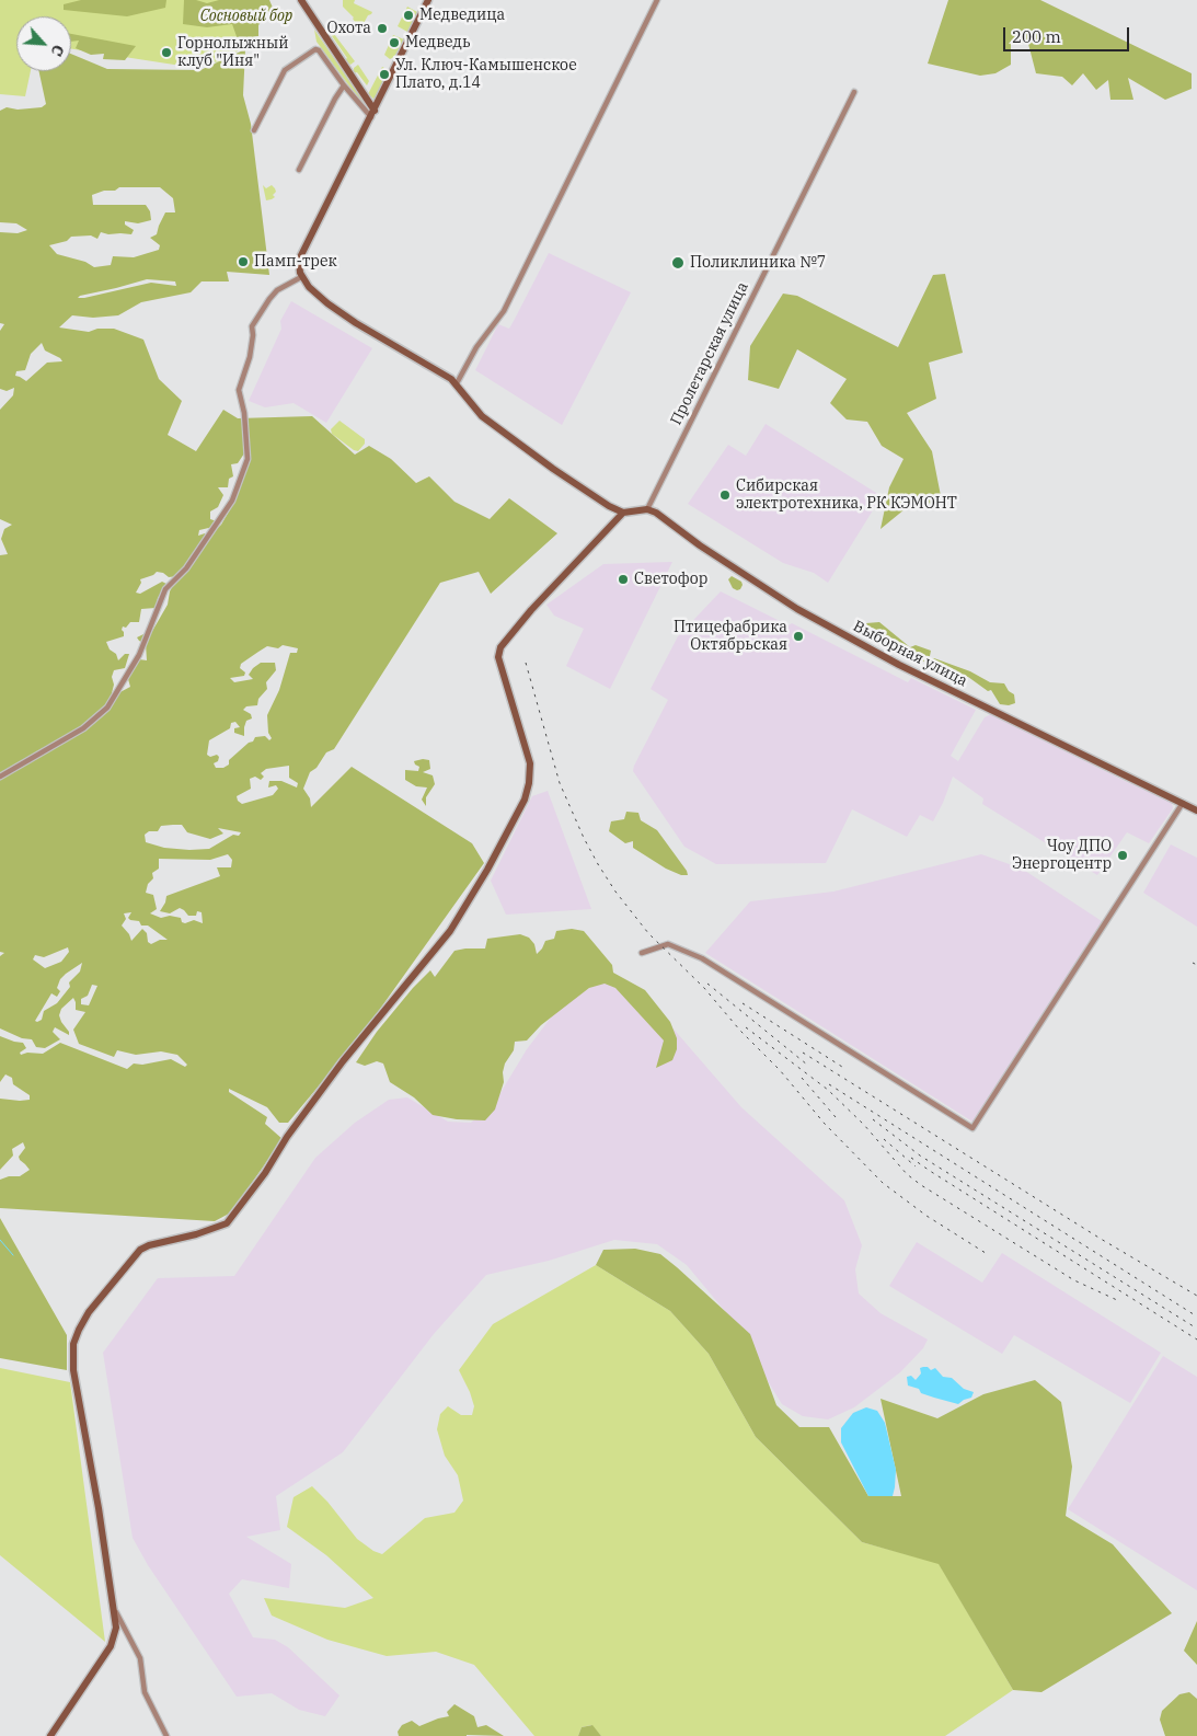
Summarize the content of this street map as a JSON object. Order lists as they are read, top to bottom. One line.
{"streets":{"street":["Пролетарская улица","Выборная улица"]},"crossings":[["Пролетарская улица","Выборная улица"]],"parks":["Сосновый бор"],"places":["Медведица","Охота","Медведь","Горнолыжный клуб \"Иня\"","Ул. Ключ-Камышенское Плато, д.14","Памп-трек","Поликлиника №7","Сибирская электротехника, РК КЭМОНТ","Светофор","Птицефабрика Октябрьская","Чоу ДПО Энергоцентр"],"scale_bar":"200 m","north":"bottom right"}
